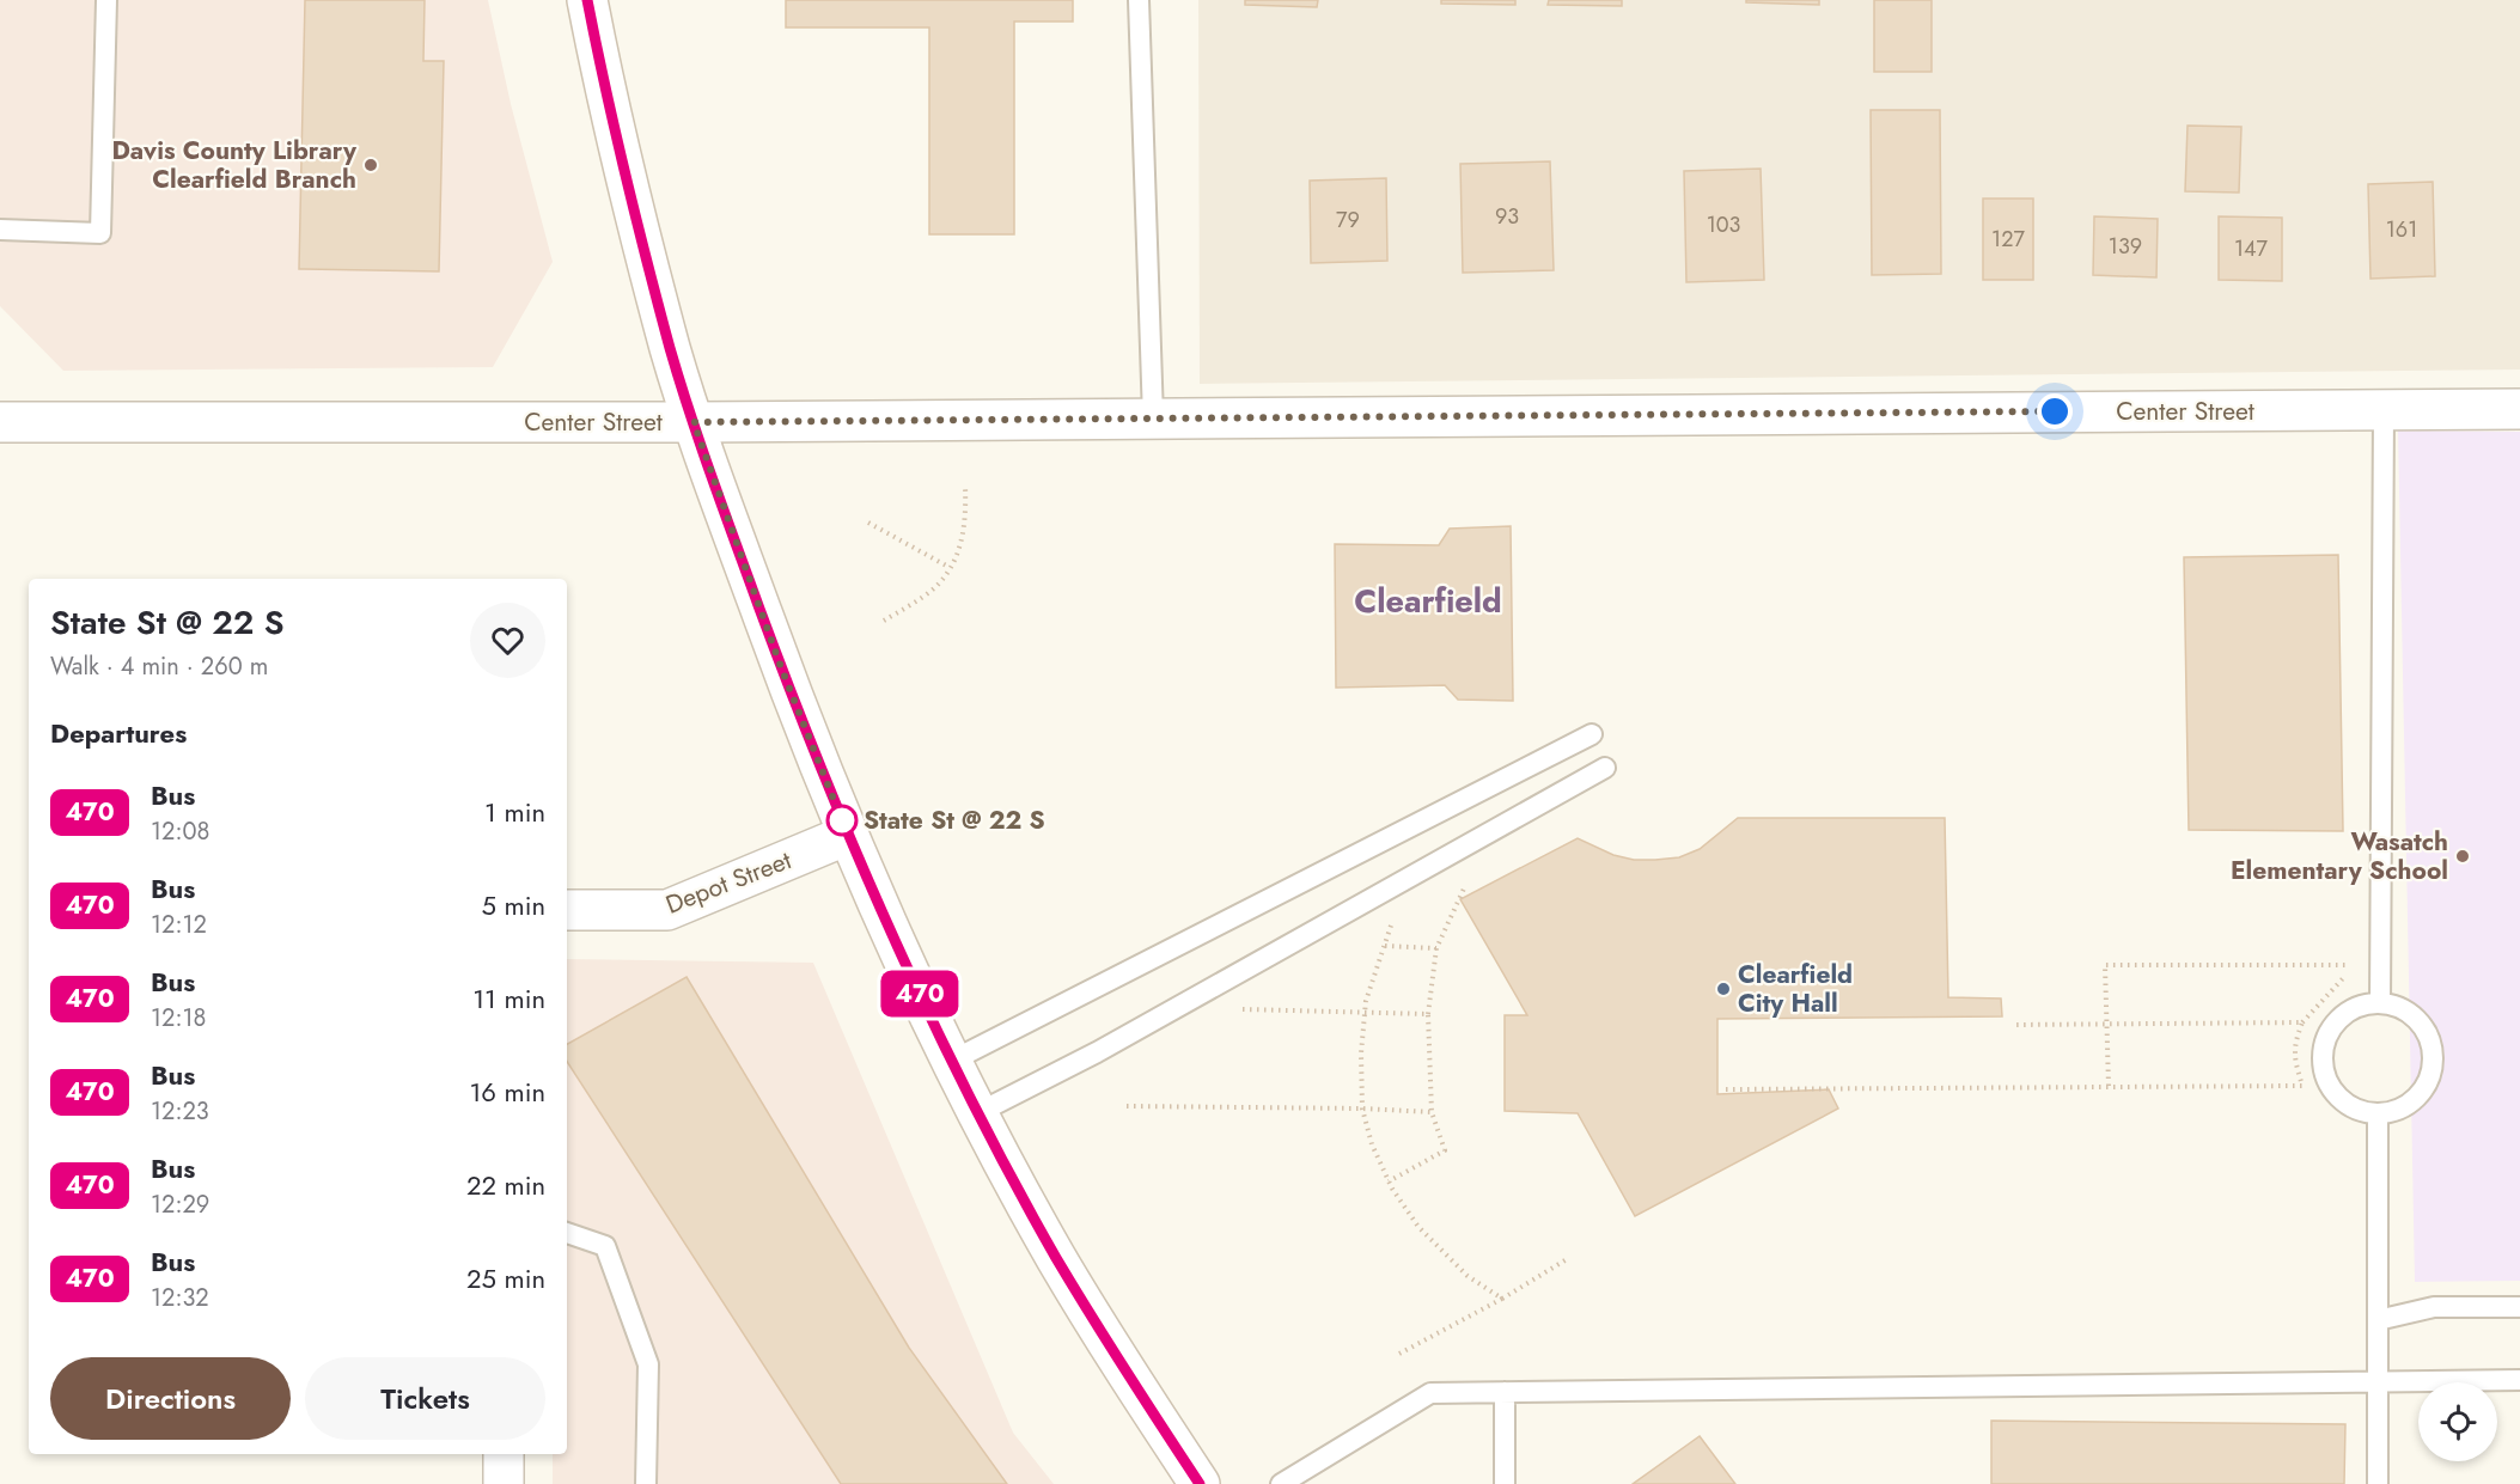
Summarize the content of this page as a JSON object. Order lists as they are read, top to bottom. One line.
{"streets":{"street":["Center Street","Depot Street"]},"districts":["Clearfield"],"places":["Davis County Library Clearfield Branch","State St @ 22 S","Wasatch Elementary School","Clearfield City Hall"],"lines":["bus line 470"],"house_numbers":["93","79","103","161","127","139","147"],"page":{"on_map":"470","heading":[["State St @ 22 S","Walk · 4 min · 260 m"],"Departures"],"list":[{"mark":"470","name":"Bus","note":"12:08","value":"1 min"},{"mark":"470","name":"Bus","note":"12:12","value":"5 min"},{"mark":"470","name":"Bus","note":"12:18","value":"11 min"},{"mark":"470","name":"Bus","note":"12:23","value":"16 min"},{"mark":"470","name":"Bus","note":"12:29","value":"22 min"},{"mark":"470","name":"Bus","note":"12:32","value":"25 min"}],"buttons":["Directions","Tickets"]}}
